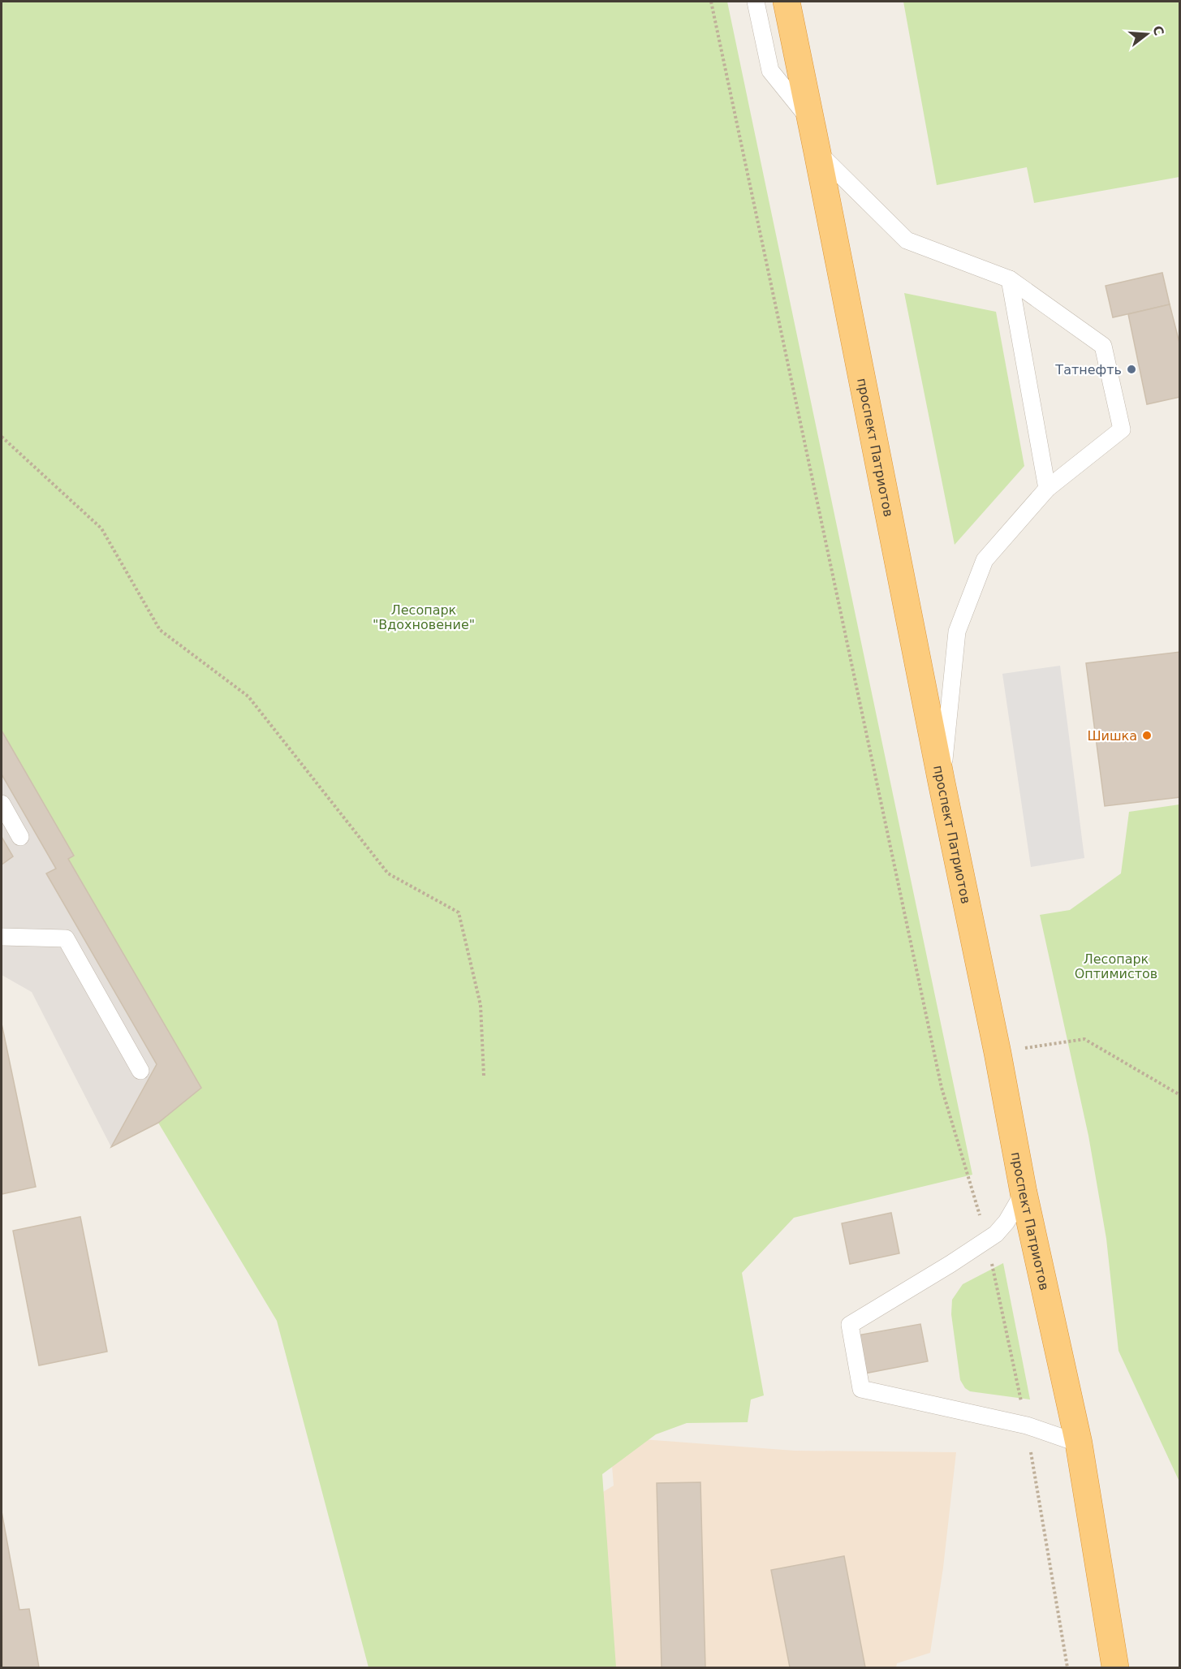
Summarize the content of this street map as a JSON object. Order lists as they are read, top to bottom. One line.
{"streets":{"highway":["проспект Патриотов"]},"parks":["Лесопарк \"Вдохновение\"","Лесопарк Оптимистов"],"places":["Татнефть","Шишка"],"north":"right"}
